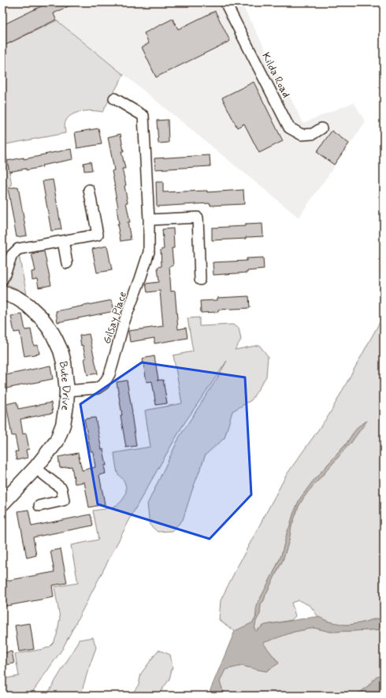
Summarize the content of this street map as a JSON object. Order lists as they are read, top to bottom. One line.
{"streets":{"street":["Kilda Road","Gilsay Place","Bute Drive"]},"crossings":[["Gilsay Place","Bute Drive"]]}
